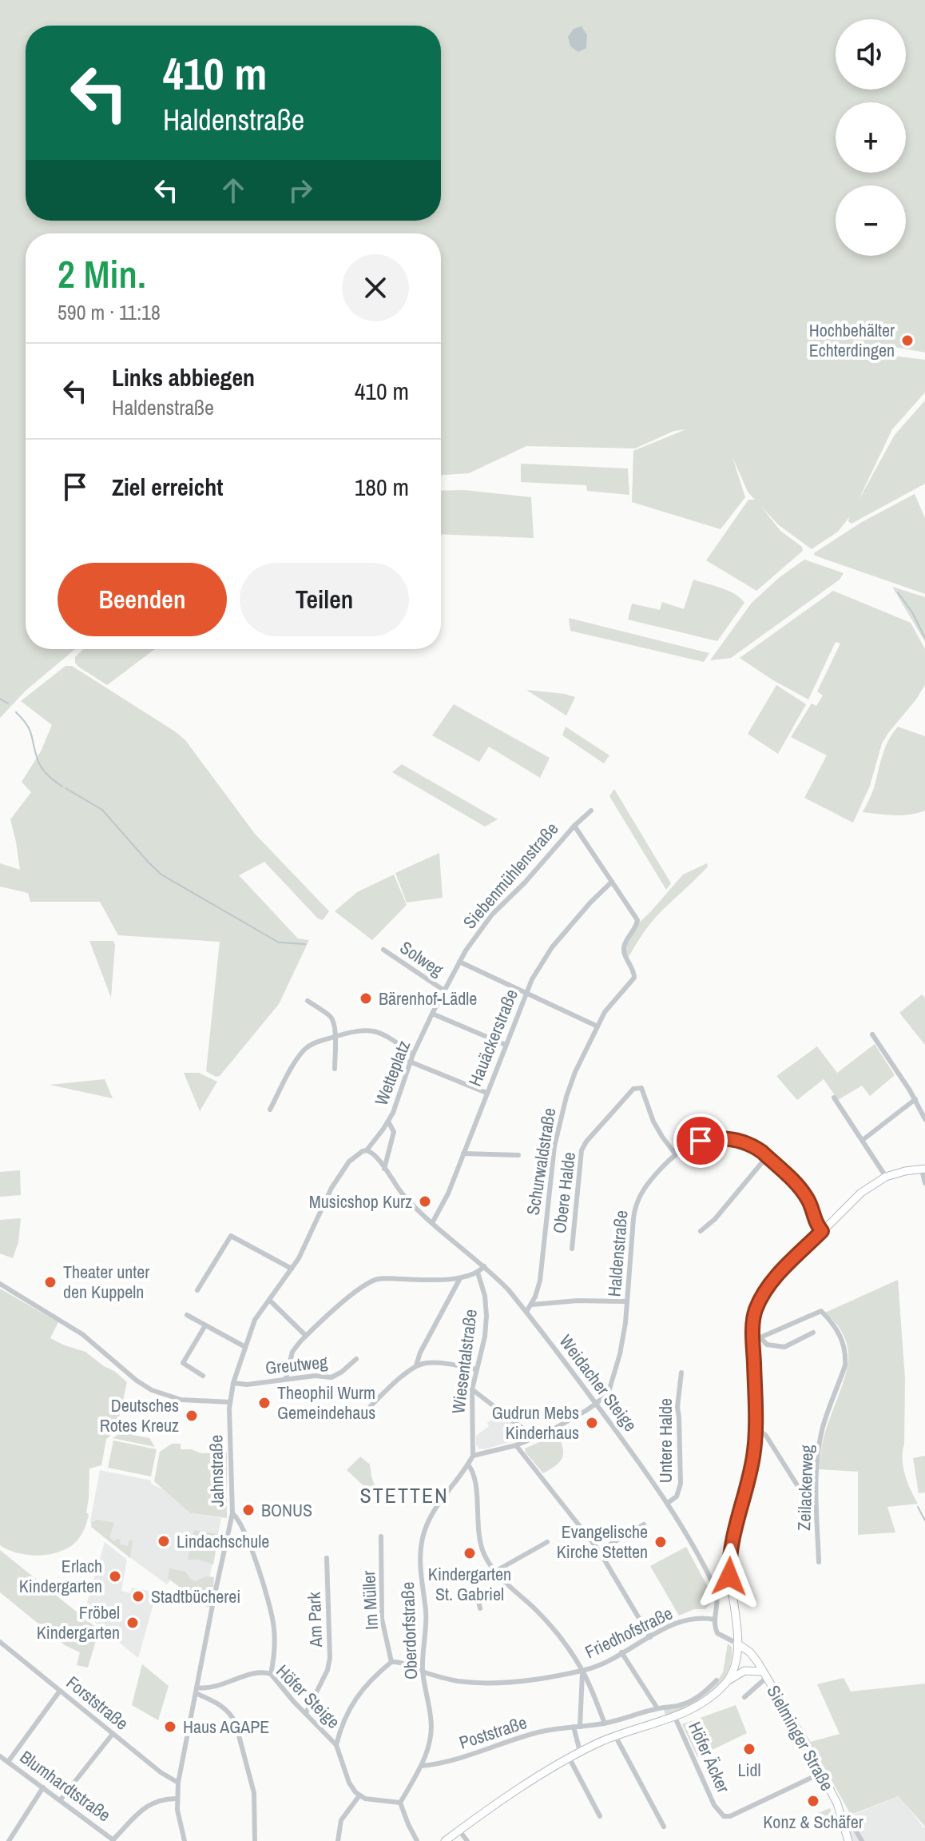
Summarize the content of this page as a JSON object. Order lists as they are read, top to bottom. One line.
{"streets":{"street":["Siebenmühlenstraße","Solweg","Hauäckerstraße","Wetteplatz","Schurwaldstraße","Obere Halde","Haldenstraße","Wiesentalstraße","Greutweg","Weidacher Steige","Untere Halde","Jahnstraße","Zeilackerweg","Im Müller","Am Park","Oberdorfstraße","Friedhofstraße","Höfer Steige","Forststraße","Poststraße","Sielminger Straße","Höfer Äcker","Blumhardtstraße"]},"crossings":[["Siebenmühlenstraße","Solweg"],["Siebenmühlenstraße","Wetteplatz"],["Hauäckerstraße","Schurwaldstraße"],["Hauäckerstraße","Weidacher Steige"],["Wetteplatz","Weidacher Steige"],["Wetteplatz","Jahnstraße"],["Schurwaldstraße","Weidacher Steige"],["Obere Halde","Haldenstraße"],["Haldenstraße","Weidacher Steige"],["Wiesentalstraße","Oberdorfstraße"],["Greutweg","Jahnstraße"],["Weidacher Steige","Untere Halde"],["Weidacher Steige","Friedhofstraße"],["Jahnstraße","Höfer Steige"],["Jahnstraße","Forststraße"],["Im Müller","Oberdorfstraße"],["Im Müller","Friedhofstraße"],["Im Müller","Höfer Steige"],["Im Müller","Poststraße"],["Am Park","Höfer Steige"],["Oberdorfstraße","Friedhofstraße"],["Oberdorfstraße","Höfer Steige"],["Oberdorfstraße","Poststraße"],["Friedhofstraße","Höfer Steige"],["Friedhofstraße","Poststraße"],["Höfer Steige","Poststraße"],["Sielminger Straße","Höfer Äcker"]],"districts":["STETTEN"],"places":["Hochbehälter Echterdingen","Bärenhof-Lädle","Musicshop Kurz","Theater unter den Kuppeln","Theophil Wurm Gemeindehaus","Deutsches Rotes Kreuz","Gudrun Mebs Kinderhaus","BONUS","Lindachschule","Evangelische Kirche Stetten","Kindergarten St. Gabriel","Erlach Kindergarten","Stadtbücherei","Fröbel Kindergarten","Haus AGAPE","Lidl","Konz & Schäfer"],"page":{"map_buttons":["+","−"],"turn":["410 m","Haldenstraße"],"heading":["2 Min.","590 m · 11:18"],"list":[{"name":"Links abbiegen","note":"Haldenstraße","value":"410 m"},{"name":"Ziel erreicht","value":"180 m"}],"buttons":["Beenden","Teilen"]}}
